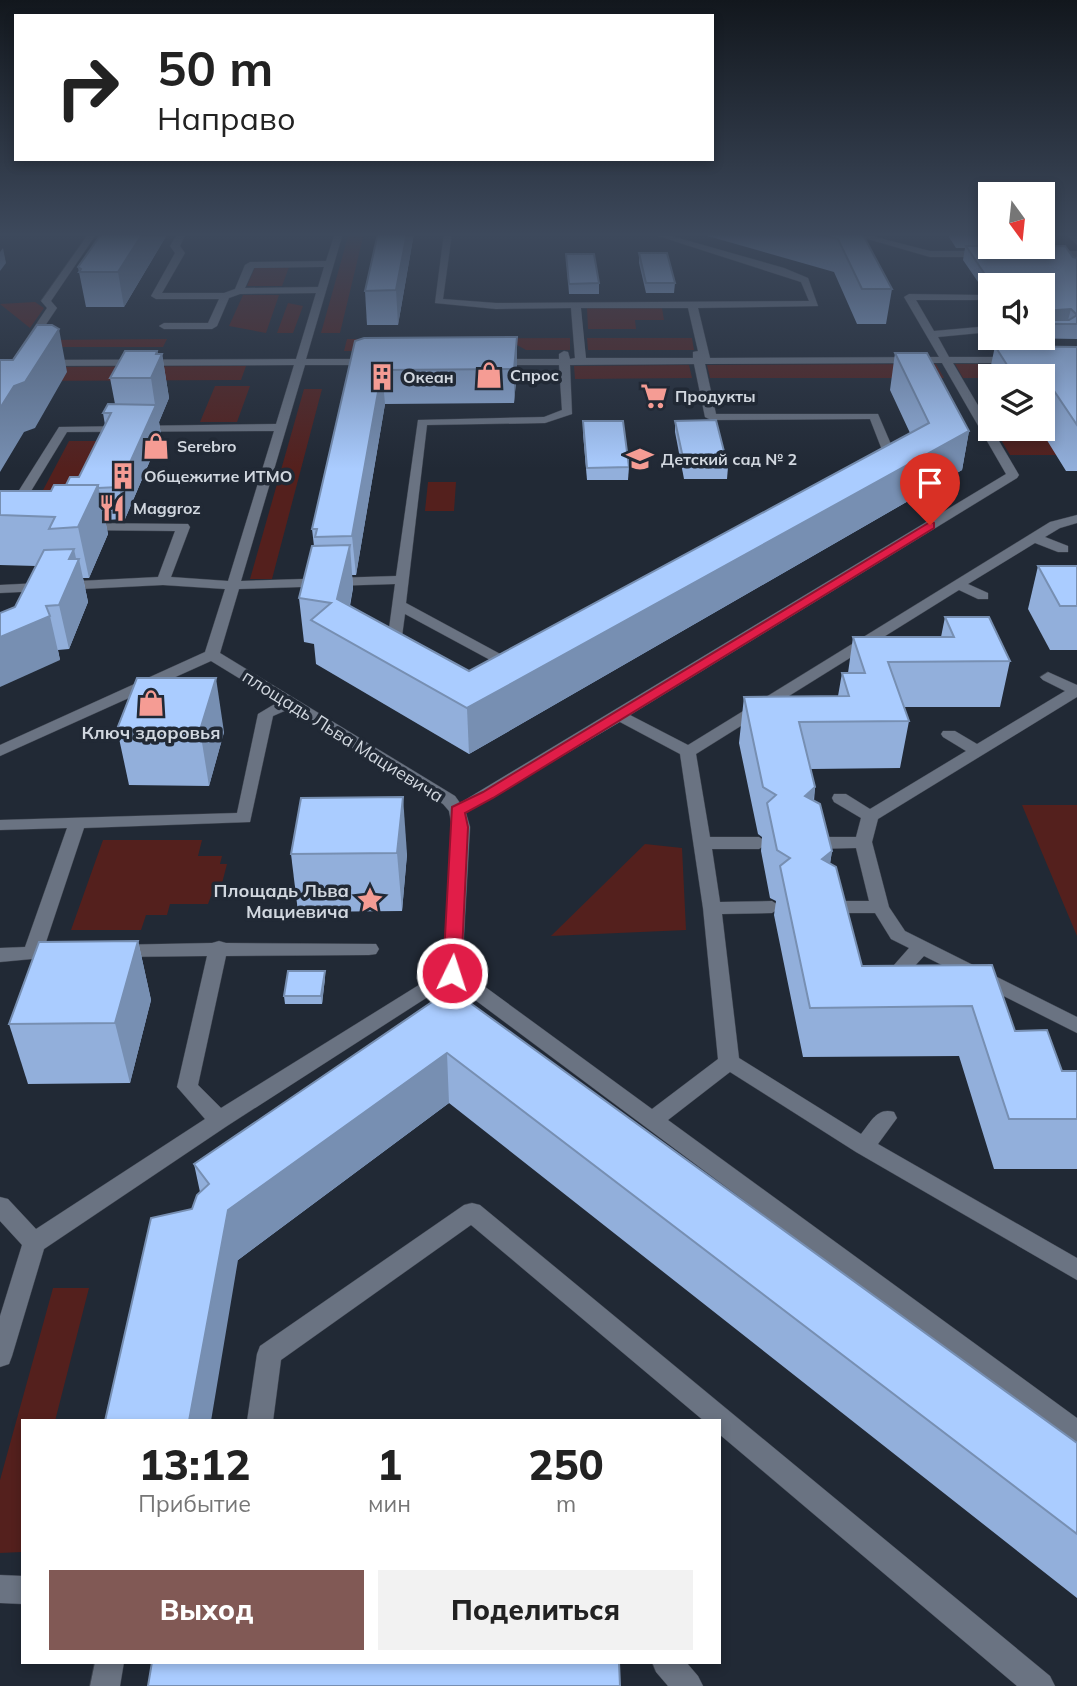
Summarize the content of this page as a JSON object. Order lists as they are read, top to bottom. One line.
{"streets":{"street":["площадь Льва Мациевича"]},"places":{"shop":["Спрос","Serebro","Ключ здоровья"],"building":["Океан","Общежитие ИТМО"],"supermarket":["Продукты"],"school or university":["Детский сад № 2"],"restaurant":["Maggroz"],"place":["Площадь Льва Мациевича"]},"north":"bottom","page":{"turn":["50 m","Направо"],"eta":["13:12","Прибытие","1","мин","250","m"],"buttons":["Выход","Поделиться"]}}
